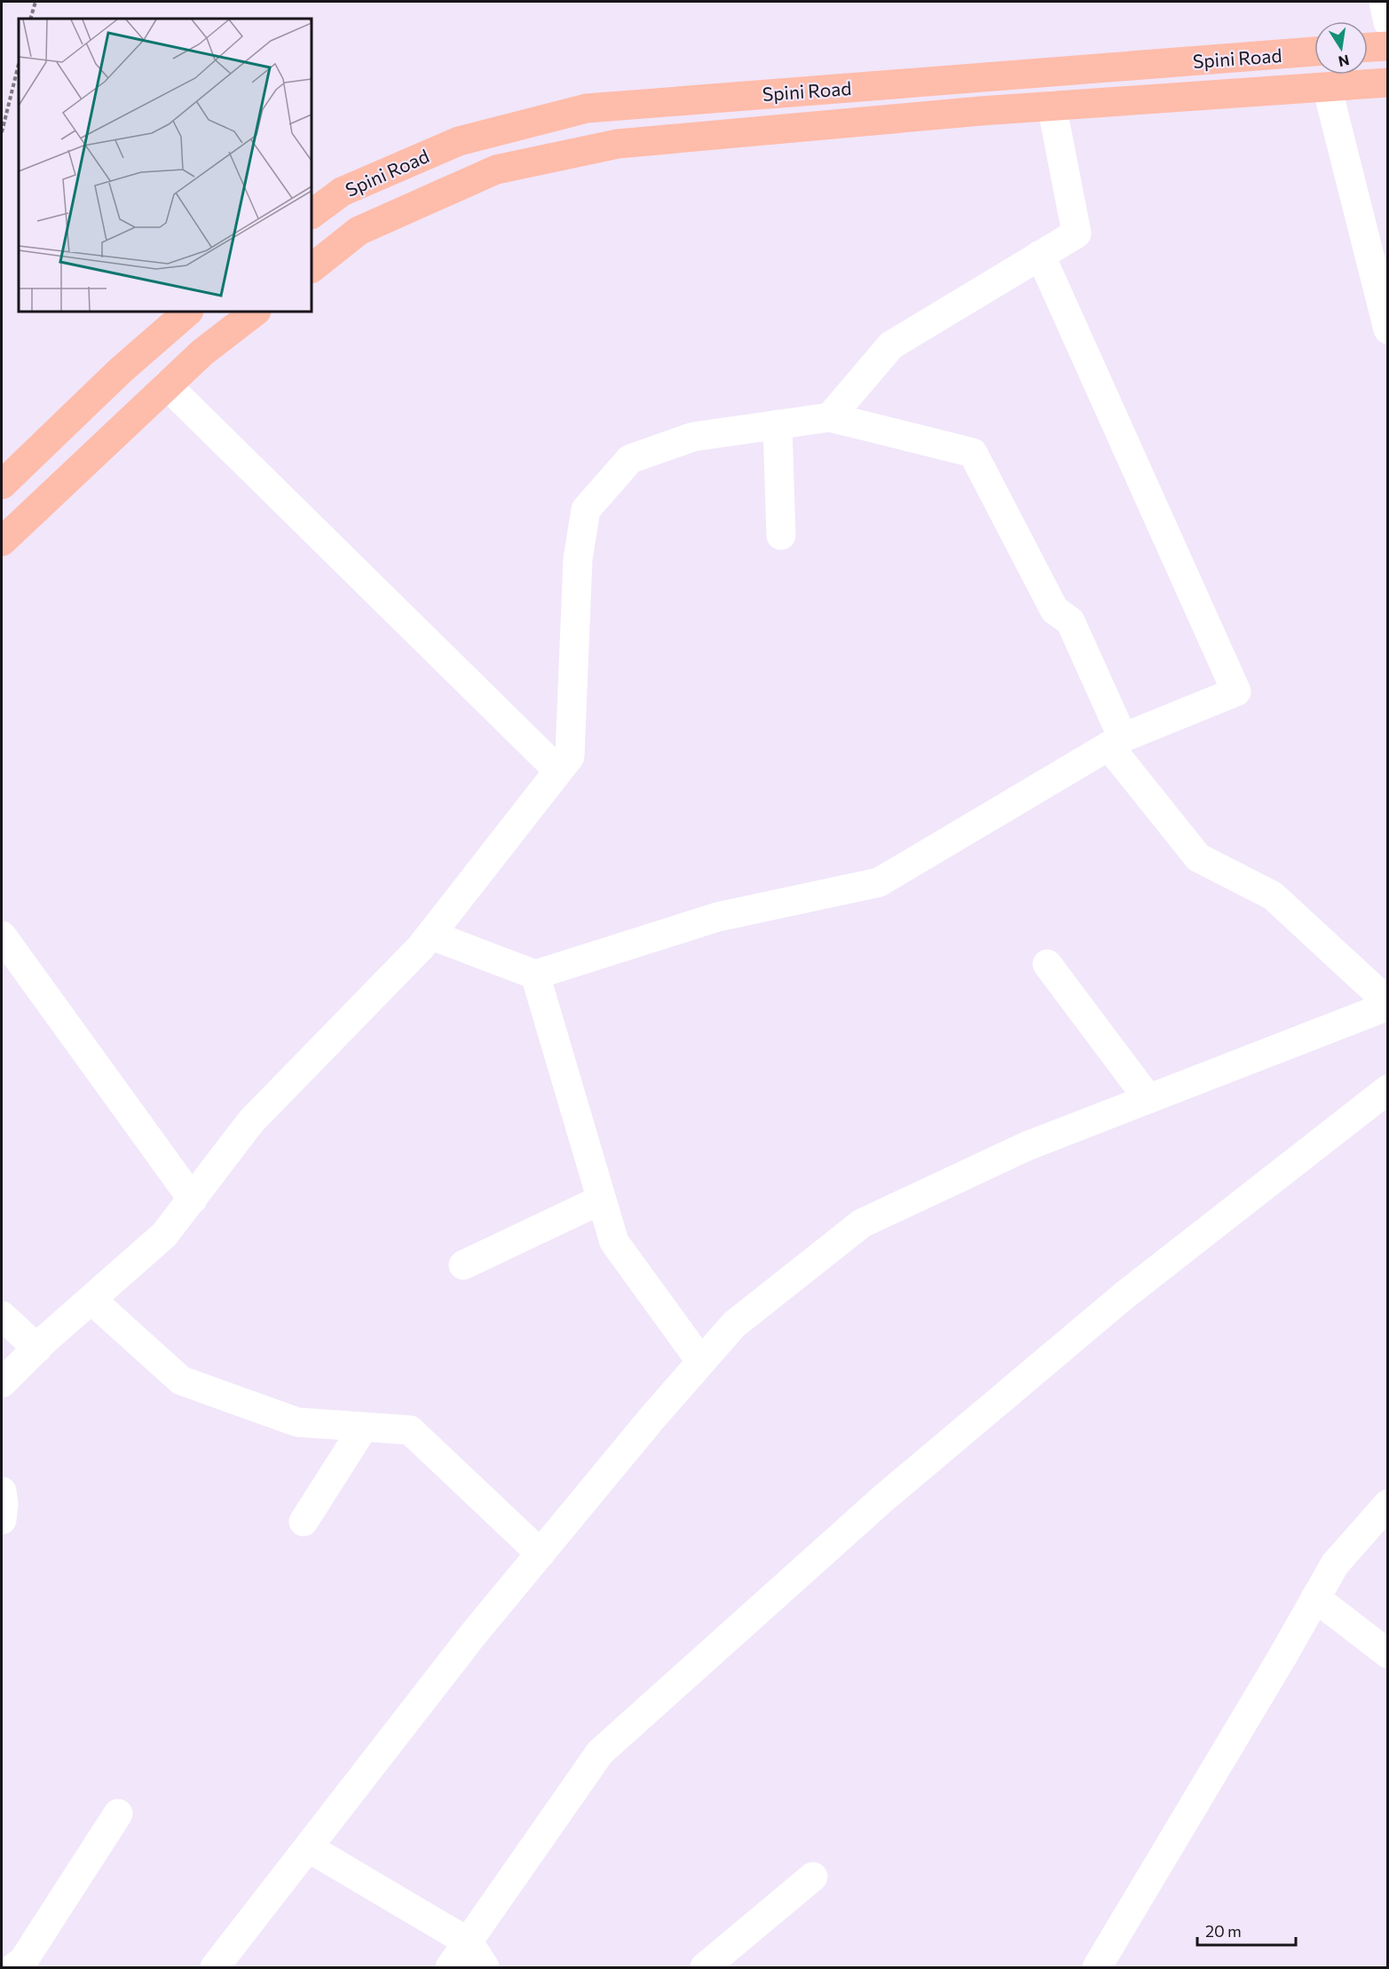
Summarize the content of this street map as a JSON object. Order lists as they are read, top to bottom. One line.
{"streets":{"main road":["Spini Road"]},"scale_bar":"20 m","north":"bottom"}
